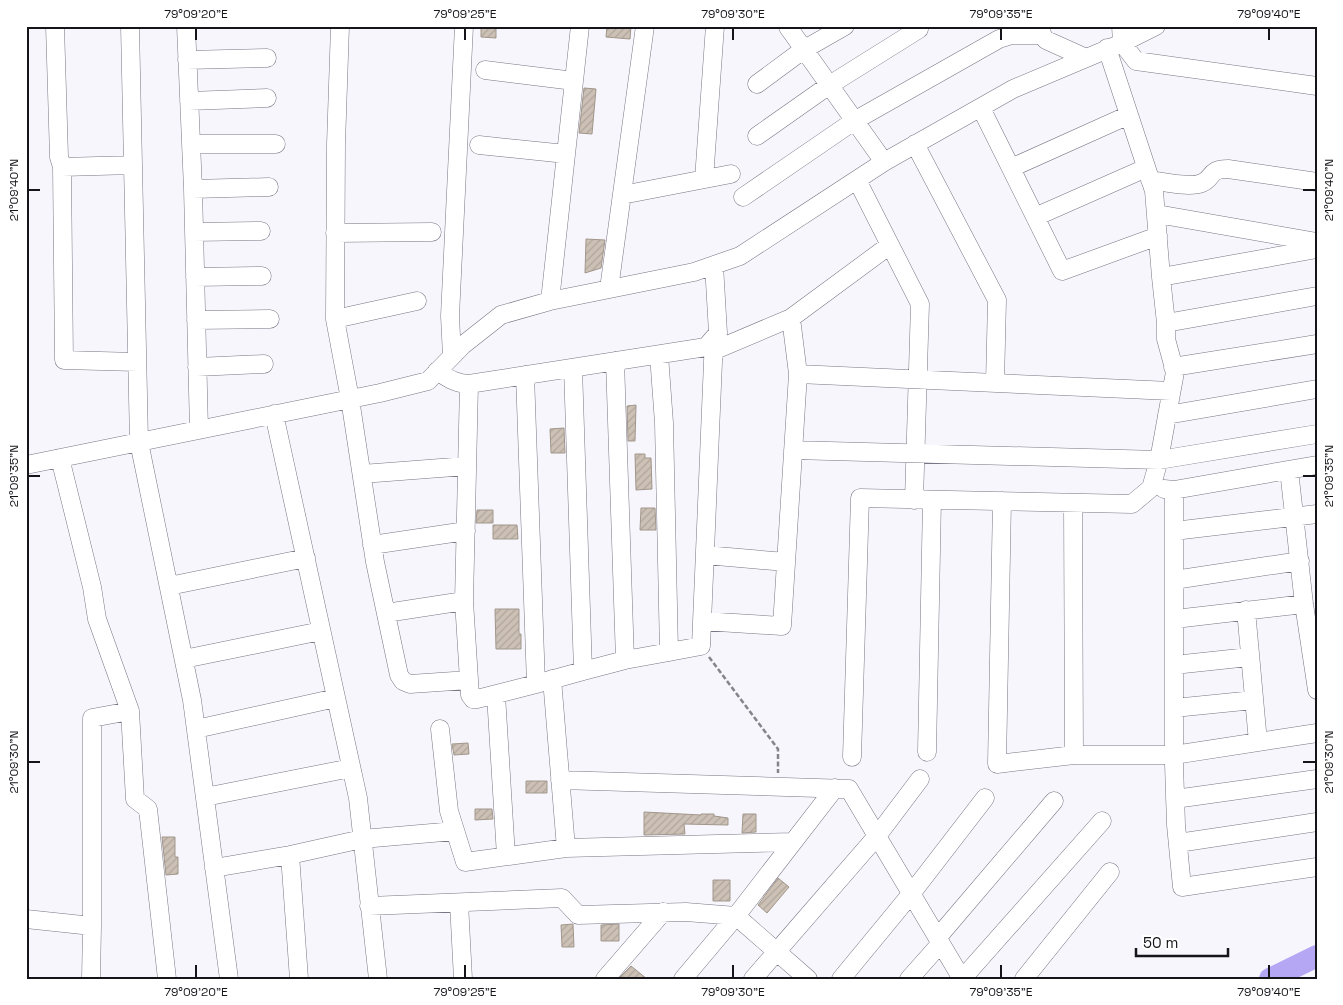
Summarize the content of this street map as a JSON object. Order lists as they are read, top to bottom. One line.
{"scale_bar":"50 m","coordinates":["79°09'20\"E","79°09'25\"E","79°09'30\"E","79°09'35\"E","79°09'40\"E","21°09'40\"N","21°09'35\"N","21°09'30\"N"]}
